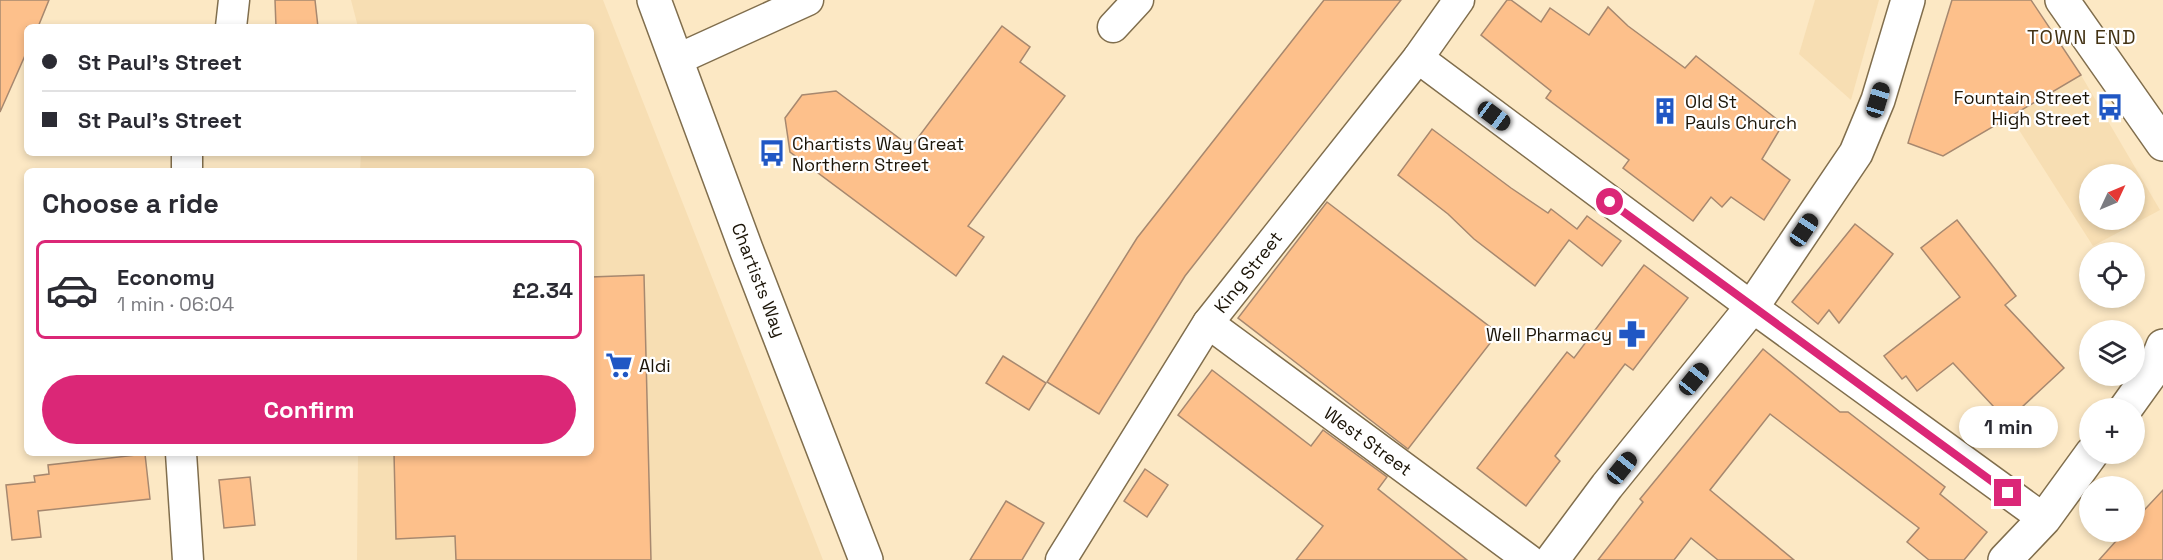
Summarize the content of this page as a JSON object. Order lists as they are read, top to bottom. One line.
{"streets":{"street":["King Street","Chartists Way","West Street"]},"crossings":[["King Street","West Street"]],"districts":["TOWN END"],"places":{"bus stop":["Fountain Street High Street","Chartists Way Great Northern Street"],"building":["Old St Pauls Church"],"pharmacy":["Well Pharmacy"],"supermarket":["Aldi"]},"north":"top right","page":{"banner":["St Paul's Street","St Paul's Street"],"map_buttons":["+","−"],"heading":"Choose a ride","list":[{"name":"Economy","note":"1 min · 06:04","value":"£2.34"}],"buttons":"Confirm","bubble":"1 min"}}
